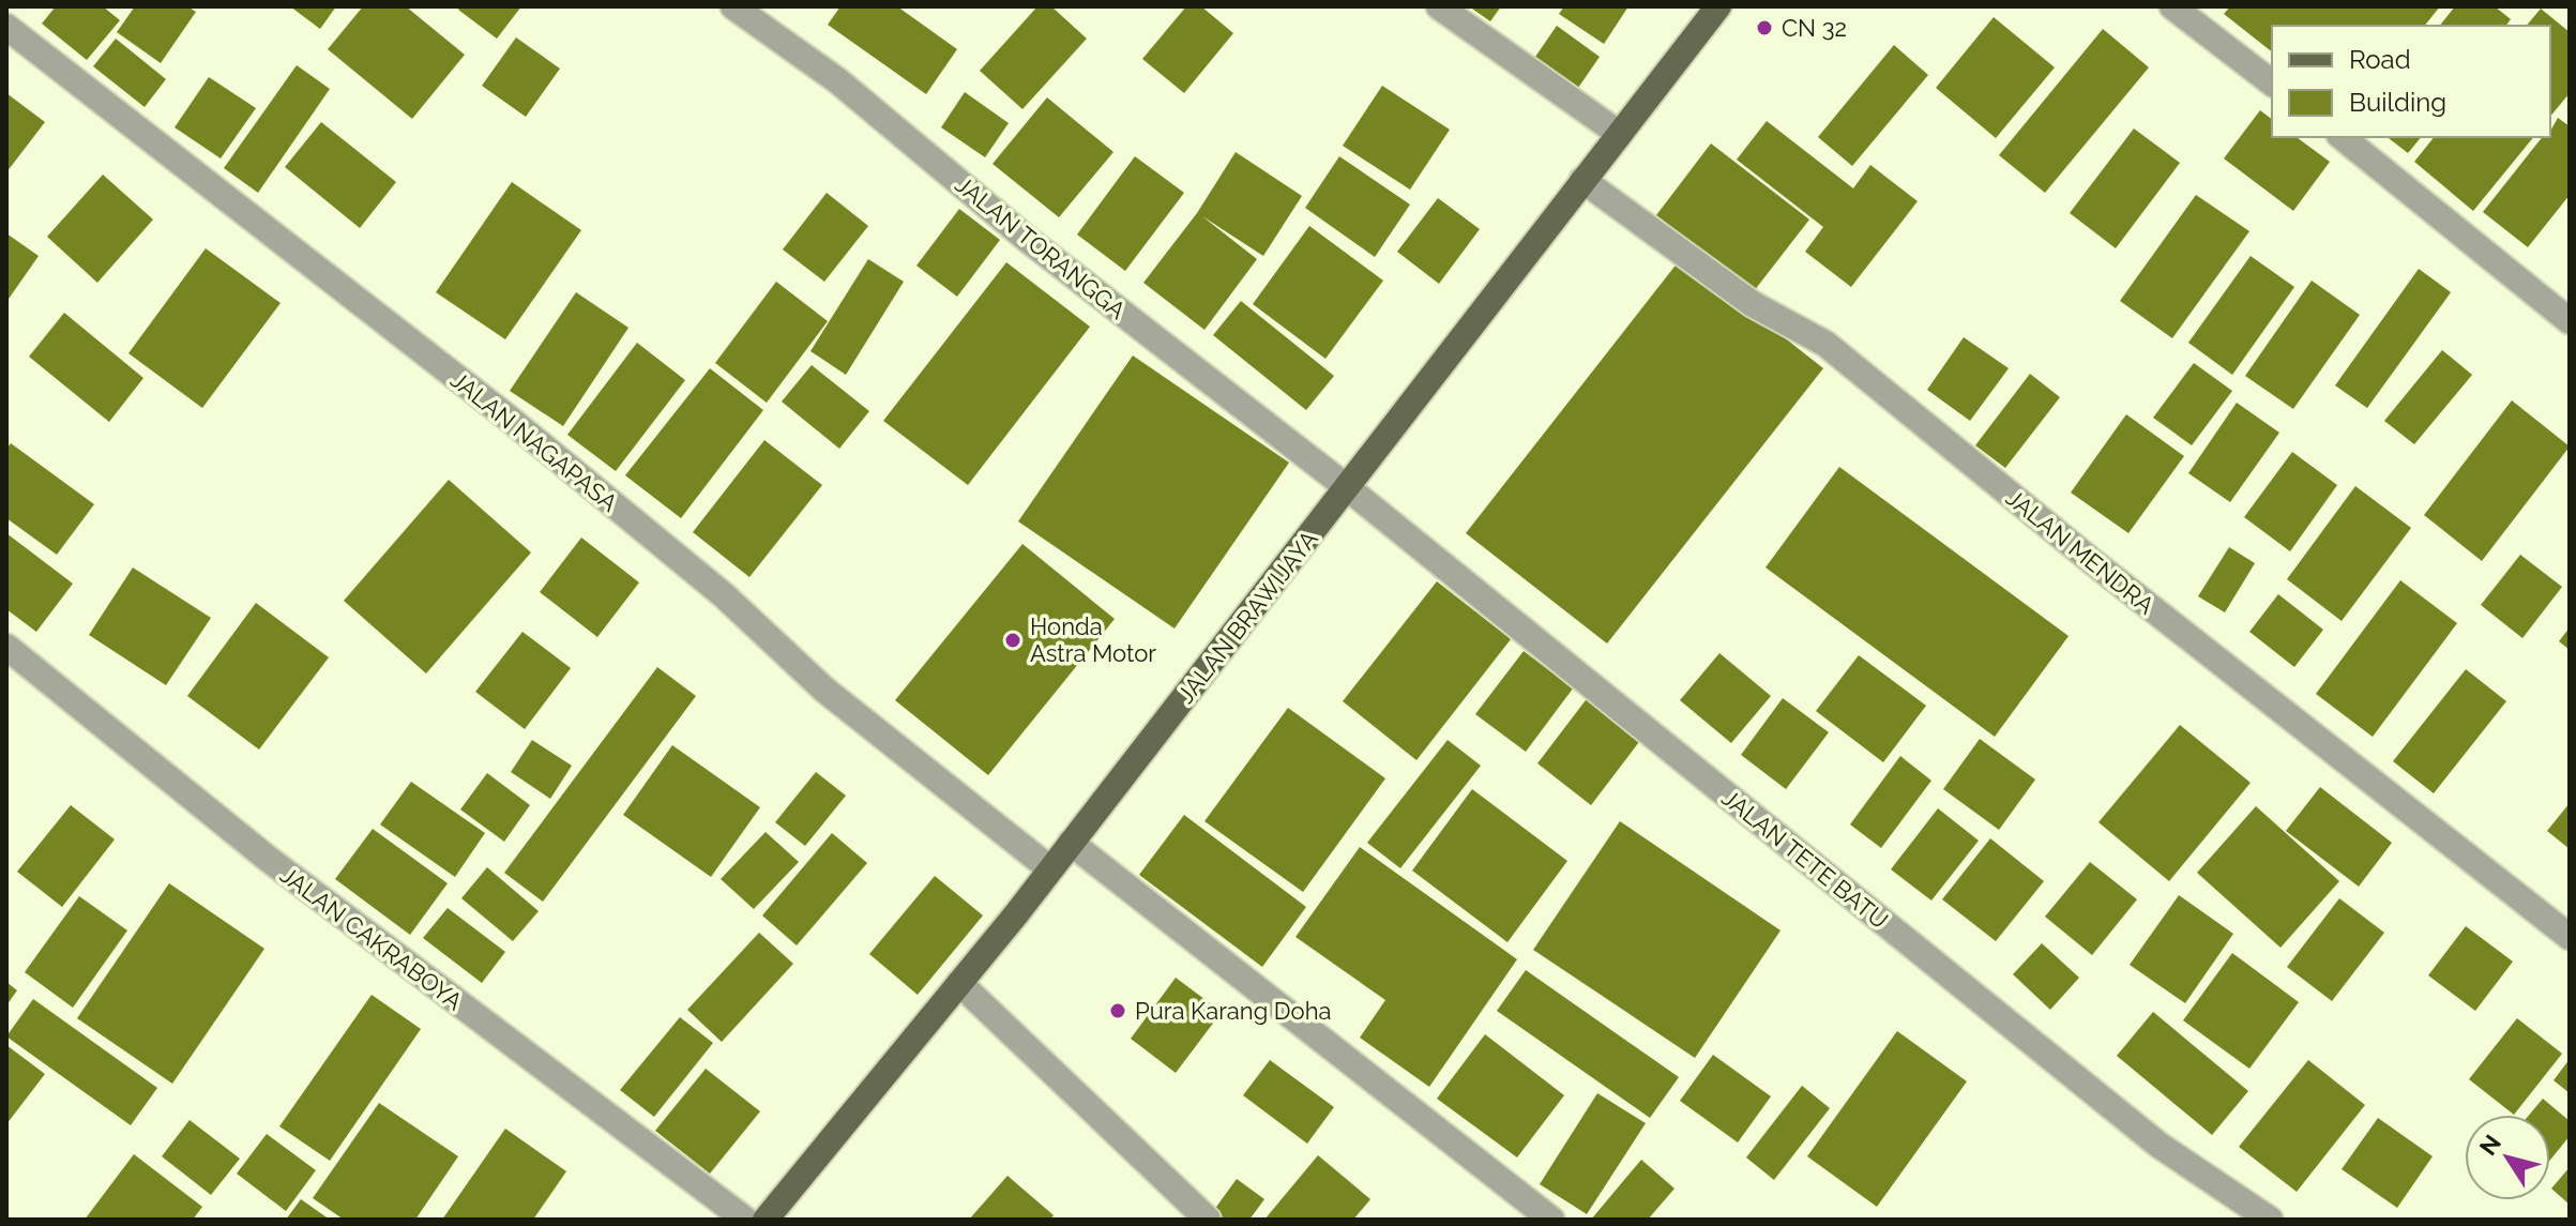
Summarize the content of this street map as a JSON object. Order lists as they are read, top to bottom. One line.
{"streets":{"main road":["JALAN BRAWIJAYA"],"street":["JALAN TORANGGA","JALAN NAGAPASA","JALAN MENDRA","JALAN TETE BATU","JALAN CAKRABOYA"]},"crossings":[["JALAN TORANGGA","JALAN BRAWIJAYA"],["JALAN TORANGGA","JALAN TETE BATU"],["JALAN NAGAPASA","JALAN BRAWIJAYA"],["JALAN MENDRA","JALAN BRAWIJAYA"],["JALAN BRAWIJAYA","JALAN TETE BATU"]],"places":["CN 32","Honda Astra Motor","Pura Karang Doha"],"legend":["Road","Building"],"north":"top left"}
